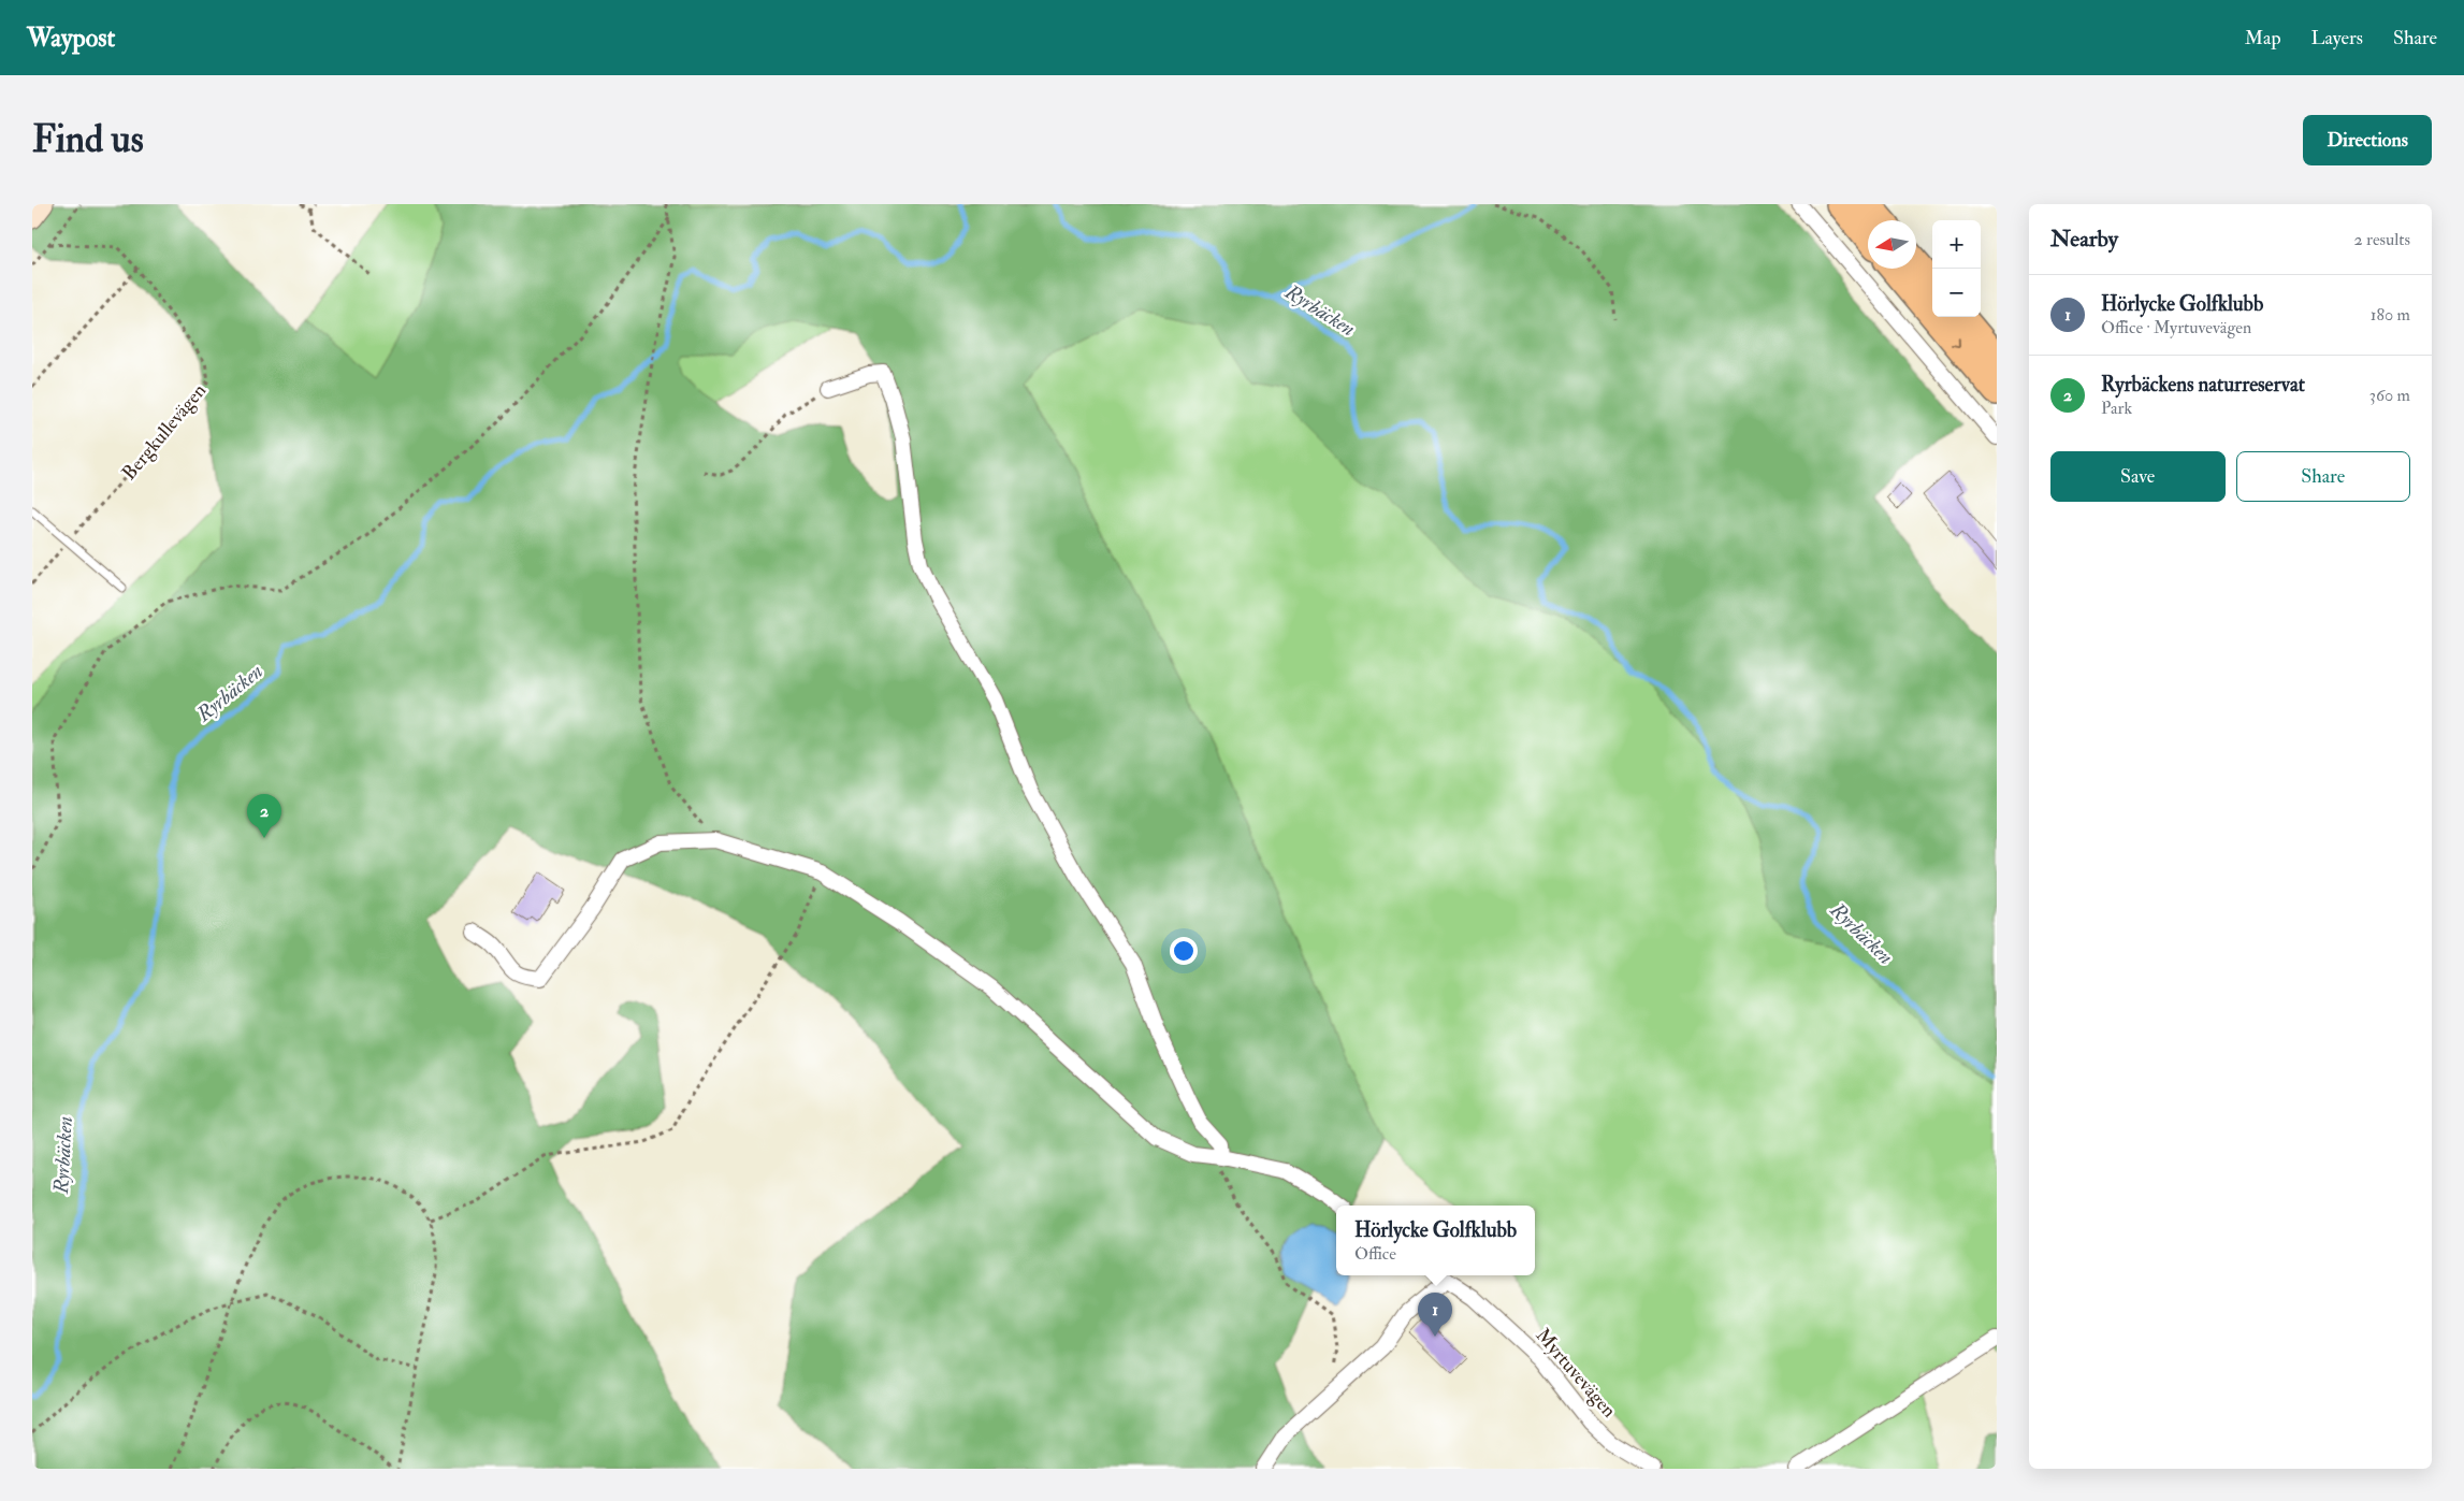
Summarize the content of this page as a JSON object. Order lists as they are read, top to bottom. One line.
{"streets":{"street":["Myrtuvevägen"],"path":["Bergkullevägen"]},"water":["Ryrbäcken"],"north":"left","page":{"header":"Waypost","nav":["Map","Layers","Share"],"buttons":["Directions",["Save","Share"]],"title":"Find us","heading":["Nearby","2 results"],"map_buttons":["+","−"],"list":[{"mark":"1","name":"Hörlycke Golfklubb","note":"Office · Myrtuvevägen","value":"180 m"},{"mark":"2","name":"Ryrbäckens naturreservat","note":"Park","value":"360 m"}],"pins":["2","1"],"popup":["Hörlycke Golfklubb","Office"]}}
